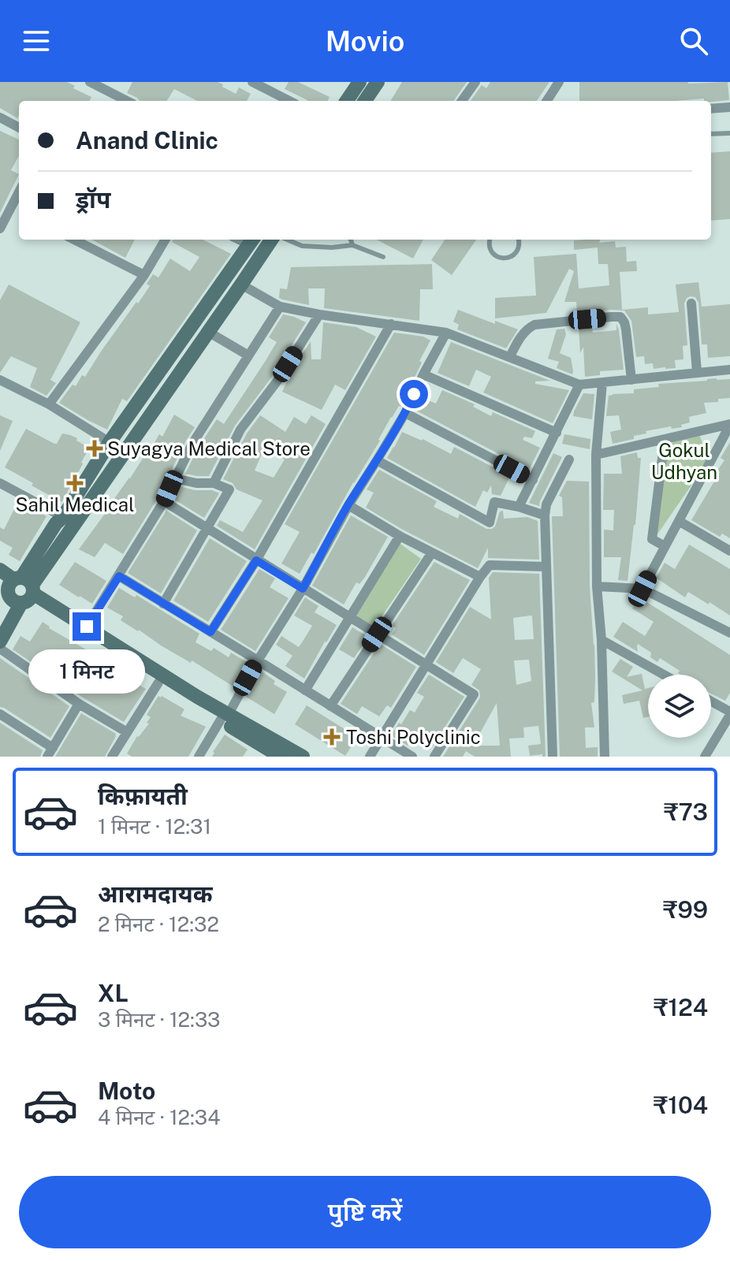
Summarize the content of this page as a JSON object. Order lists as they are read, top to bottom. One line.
{"parks":["Gokul Udhyan"],"places":{"health":["Suyagya Medical Store","Sahil Medical","Toshi Polyclinic"]},"page":{"header":"Movio","banner":["Anand Clinic","ड्रॉप"],"bubble":"1 मिनट","list":[{"name":"किफ़ायती","note":"1 मिनट · 12:31","value":"₹73"},{"name":"आरामदायक","note":"2 मिनट · 12:32","value":"₹99"},{"name":"XL","note":"3 मिनट · 12:33","value":"₹124"},{"name":"Moto","note":"4 मिनट · 12:34","value":"₹104"}],"buttons":"पुष्टि करें"}}
